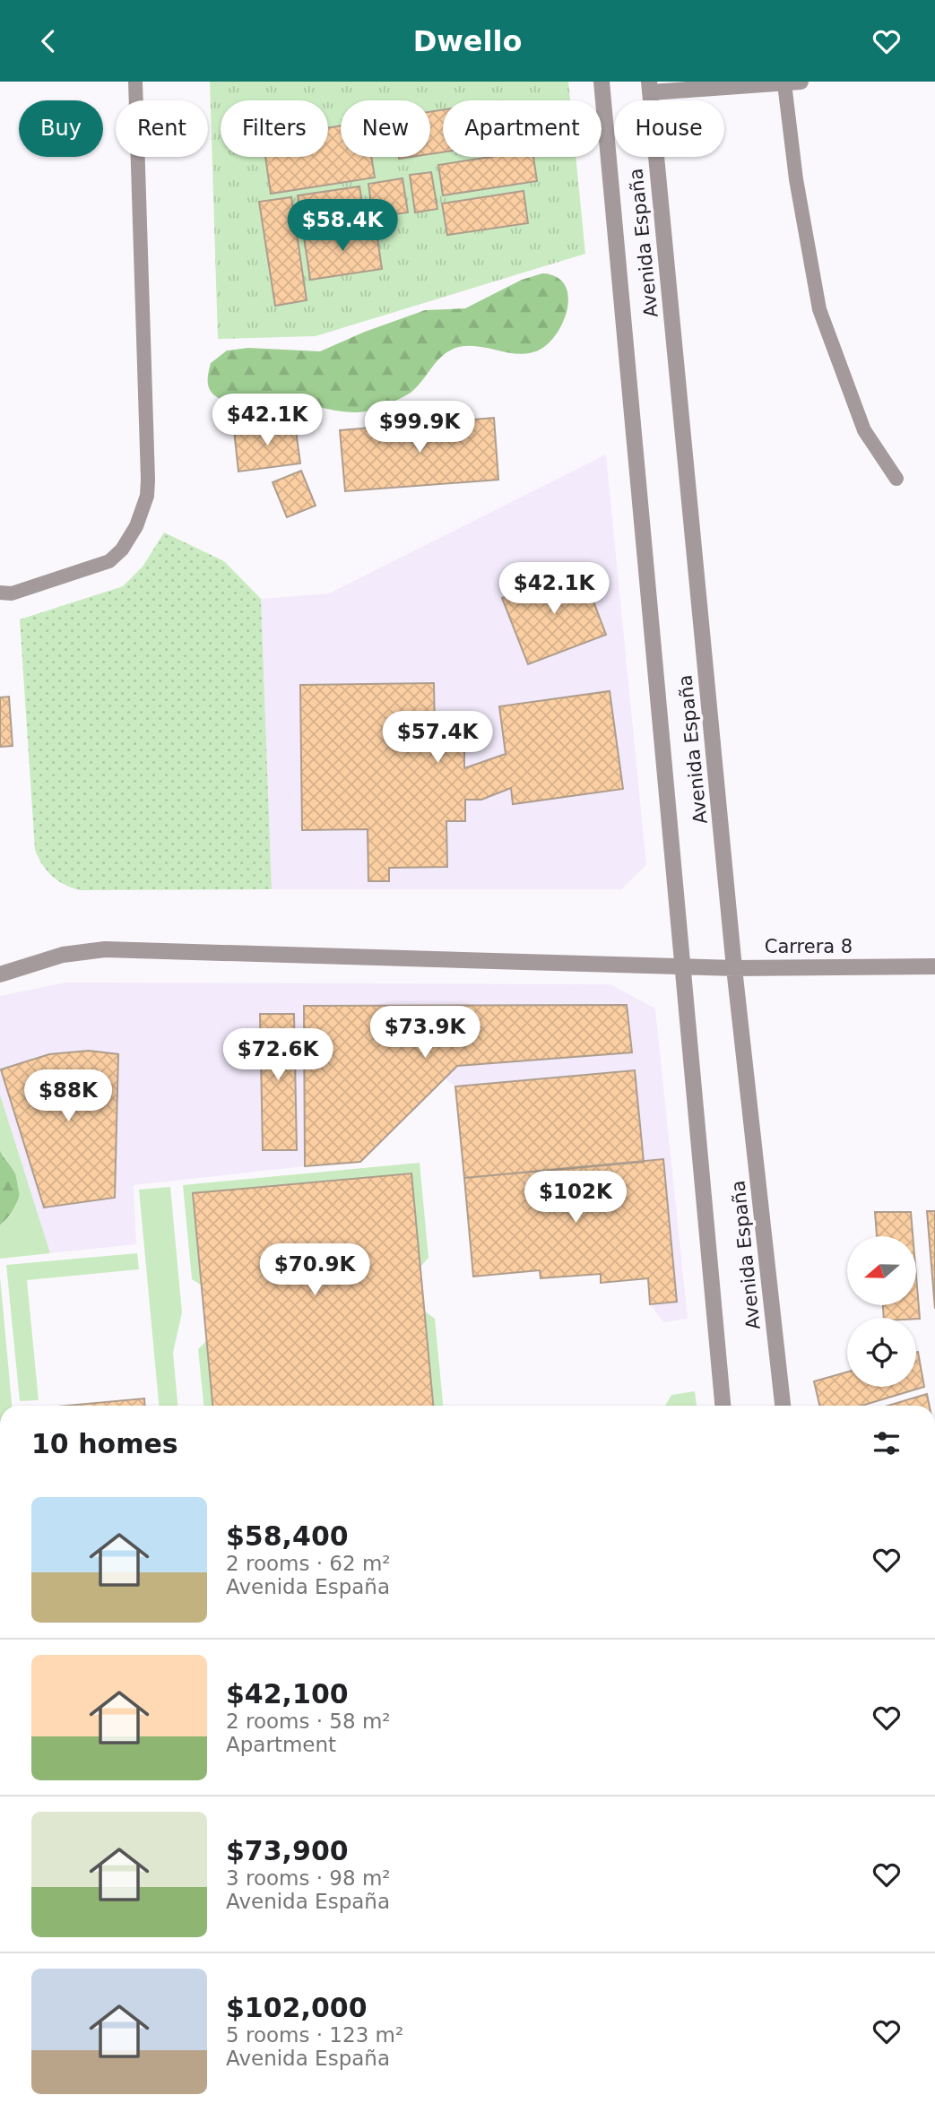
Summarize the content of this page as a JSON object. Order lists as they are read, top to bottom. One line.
{"streets":{"street":["Avenida España","Carrera 8"]},"crossings":[["Avenida España","Carrera 8"]],"north":"left","page":{"header":"Dwello","chip":["Buy","Rent","Filters","New","Apartment","House"],"price":["$58.4K","$42.1K","$99.9K","$42.1K","$57.4K","$73.9K","$72.6K","$88K","$102K","$70.9K"],"heading":"10 homes","list":[{"name":"$58,400","note":"2 rooms · 62 m² · Avenida España"},{"name":"$42,100","note":"2 rooms · 58 m² · Apartment"},{"name":"$73,900","note":"3 rooms · 98 m² · Avenida España"},{"name":"$102,000","note":"5 rooms · 123 m² · Avenida España"}]}}
